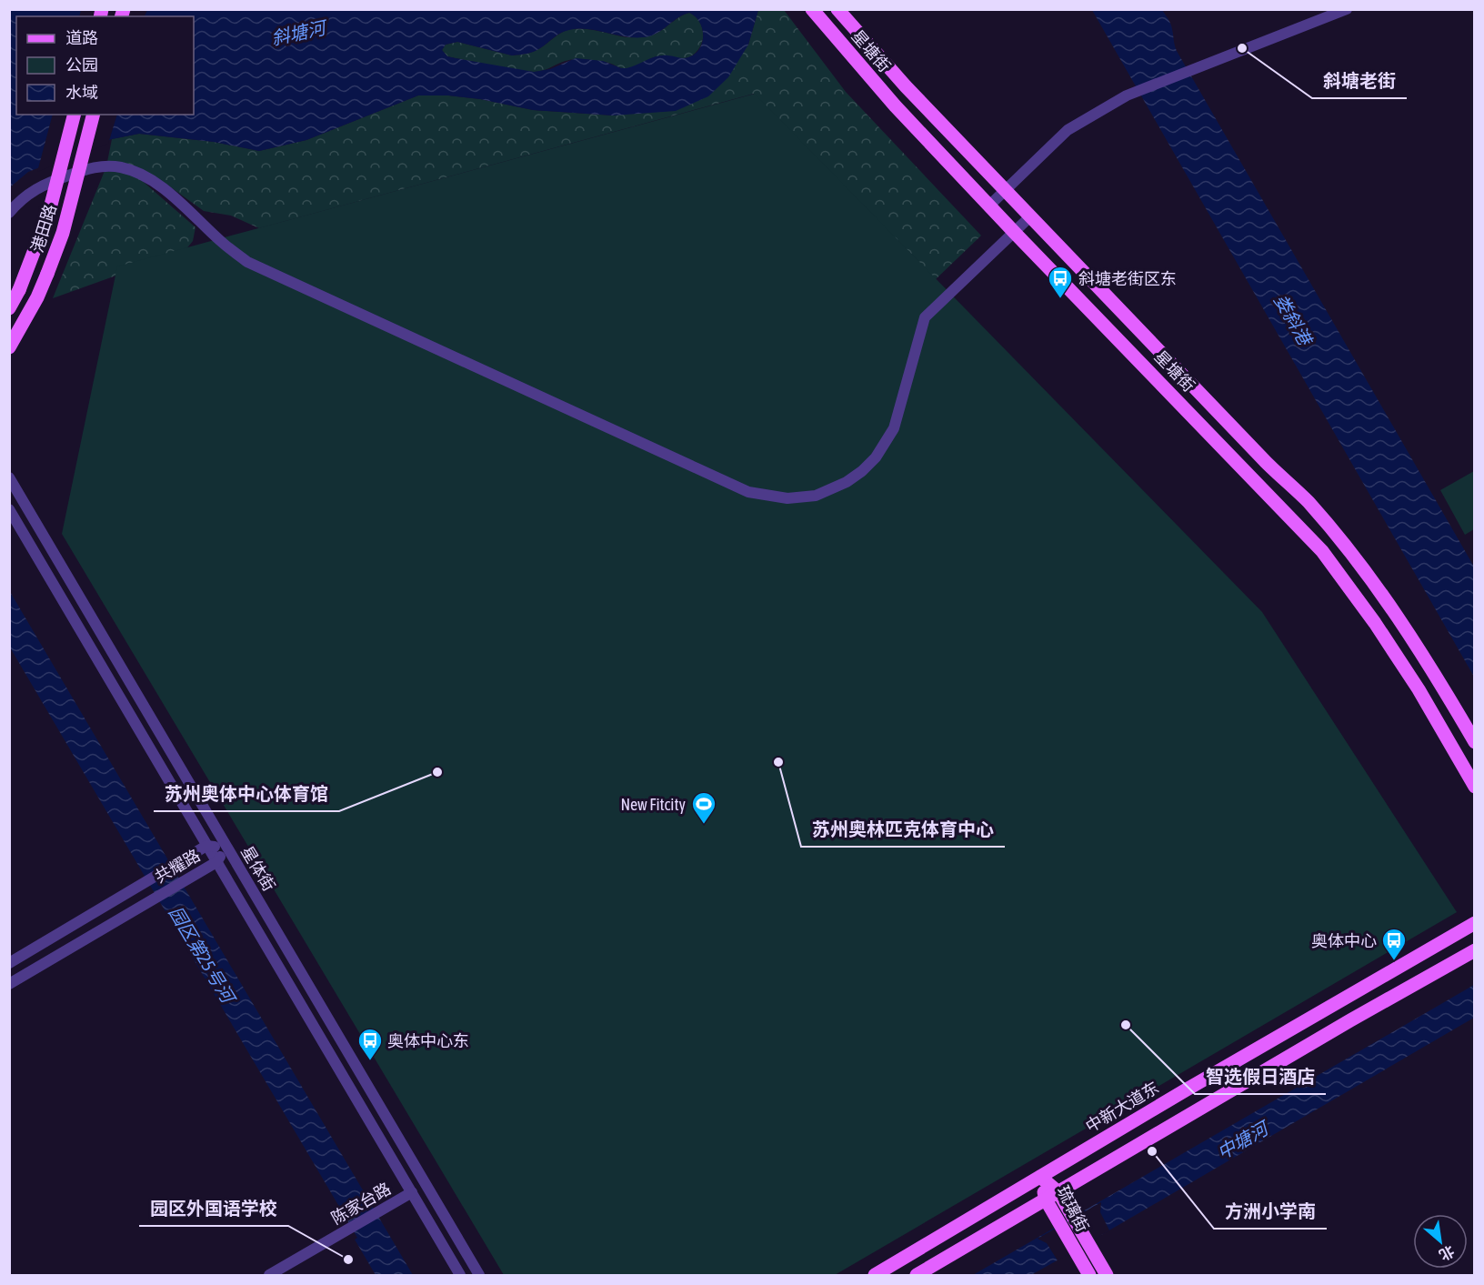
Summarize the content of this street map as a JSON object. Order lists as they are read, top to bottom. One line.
{"streets":{"main road":["星塘街","港田路","中新大道东","琉璃街"],"street":["共耀路","星体街","陈家台路"]},"crossings":[["共耀路","星体街"],["星体街","陈家台路"],["中新大道东","琉璃街"]],"water":["斜塘河","娄斜港","园区第25号河","中塘河"],"places":{"other":["斜塘老街","苏州奥林匹克体育中心","苏州奥体中心体育馆","智选假日酒店","方洲小学南","园区外国语学校"],"bus stop":["斜塘老街区东","奥体中心","奥体中心东"],"sports":["New Fitcity"]},"legend":["道路","公园","水域"],"north":"bottom right"}
